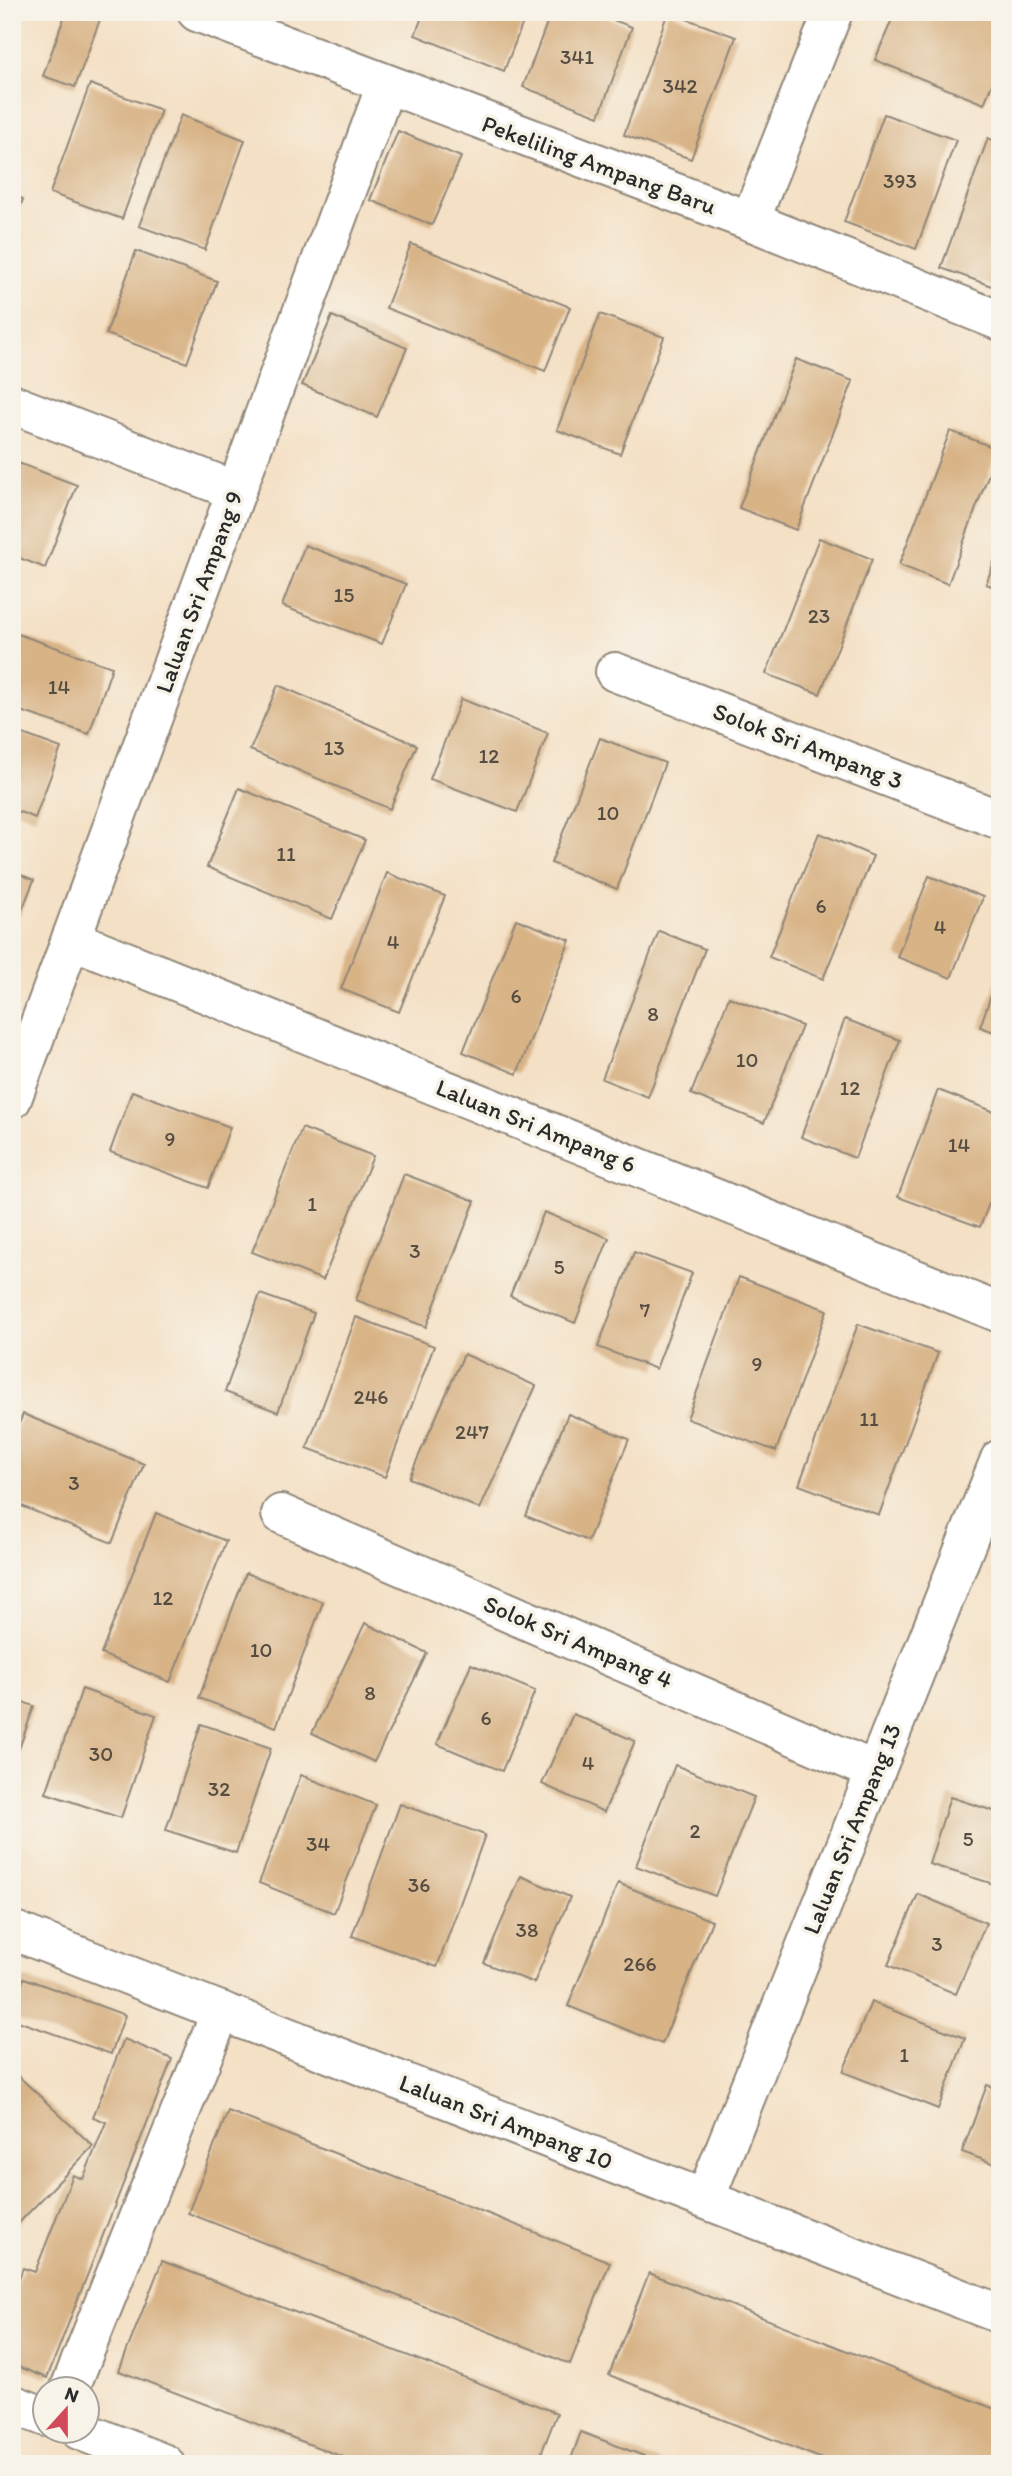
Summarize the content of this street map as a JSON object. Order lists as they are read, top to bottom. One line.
{"streets":{"street":["Pekeliling Ampang Baru","Laluan Sri Ampang 9","Solok Sri Ampang 3","Laluan Sri Ampang 6","Solok Sri Ampang 4","Laluan Sri Ampang 13","Laluan Sri Ampang 10"]},"crossings":[["Pekeliling Ampang Baru","Laluan Sri Ampang 9"],["Laluan Sri Ampang 9","Laluan Sri Ampang 6"],["Solok Sri Ampang 4","Laluan Sri Ampang 13"],["Laluan Sri Ampang 13","Laluan Sri Ampang 10"]],"house_numbers":["341","342","393","15","23","14","13","12","10","11","6","4","4","6","8","10","12","9","14","1","3","5","7","9","246","11","247","3","12","10","8","6","30","4","32","2","5","34","36","38","3","266","1"],"north":"top"}
